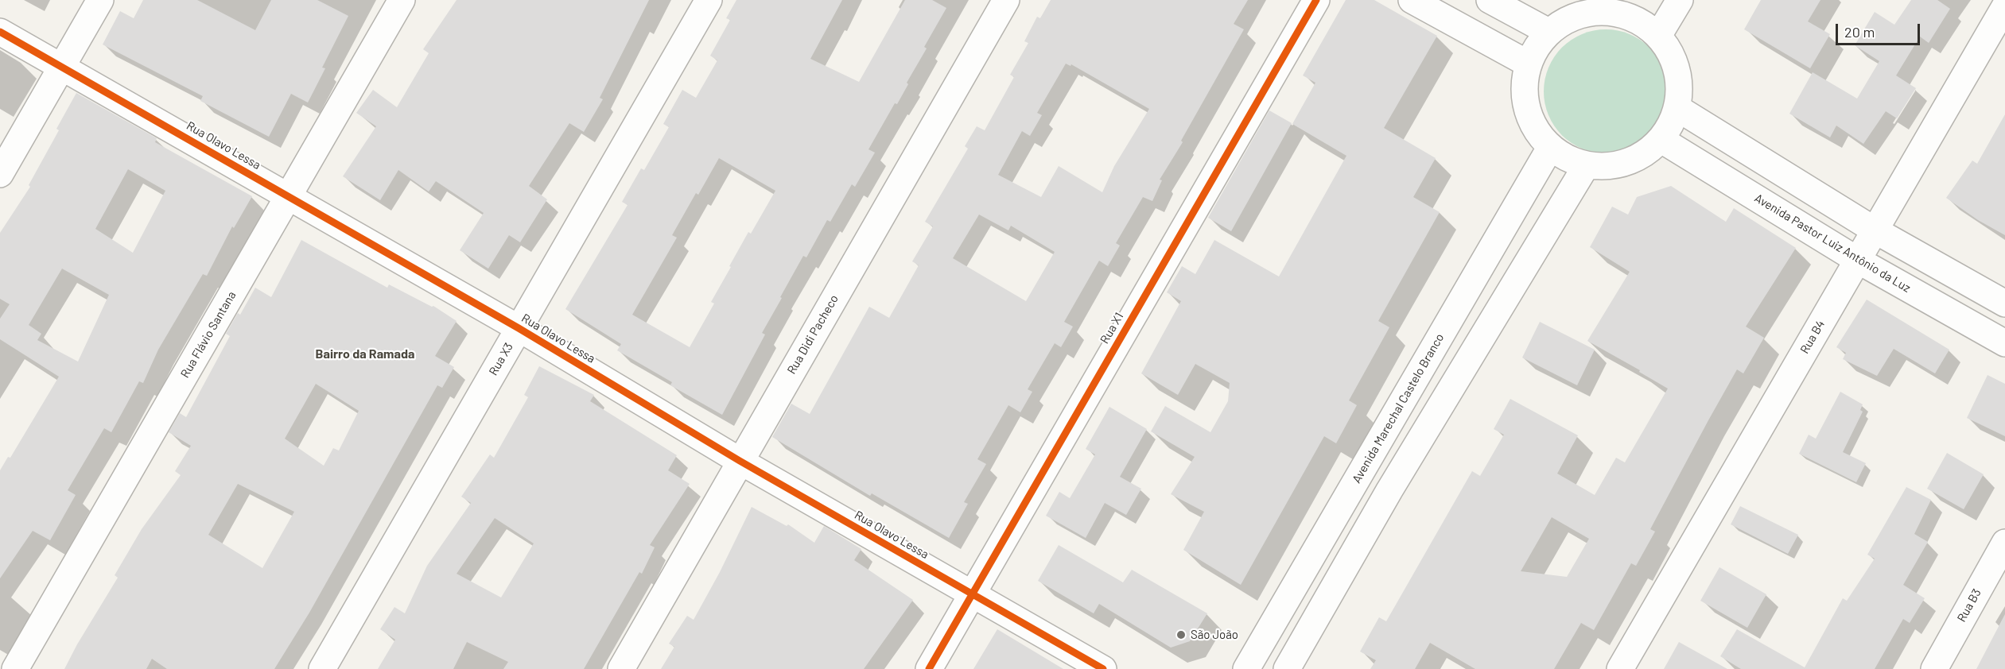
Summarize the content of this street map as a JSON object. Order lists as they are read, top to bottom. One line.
{"streets":{"street":["Rua Olavo Lessa","Avenida Pastor Luiz Antônio da Luz","Rua X1","Rua Flávio Santana","Rua Didi Pacheco","Rua B4","Rua X3","Avenida Marechal Castelo Branco","Rua B3"]},"crossings":[["Rua Olavo Lessa","Rua X1"],["Rua Olavo Lessa","Rua Flávio Santana"],["Rua Olavo Lessa","Rua Didi Pacheco"],["Rua Olavo Lessa","Rua X3"],["Avenida Pastor Luiz Antônio da Luz","Rua B4"],["Avenida Pastor Luiz Antônio da Luz","Avenida Marechal Castelo Branco"]],"districts":["Bairro da Ramada"],"places":["São João"],"scale_bar":"20 m"}
